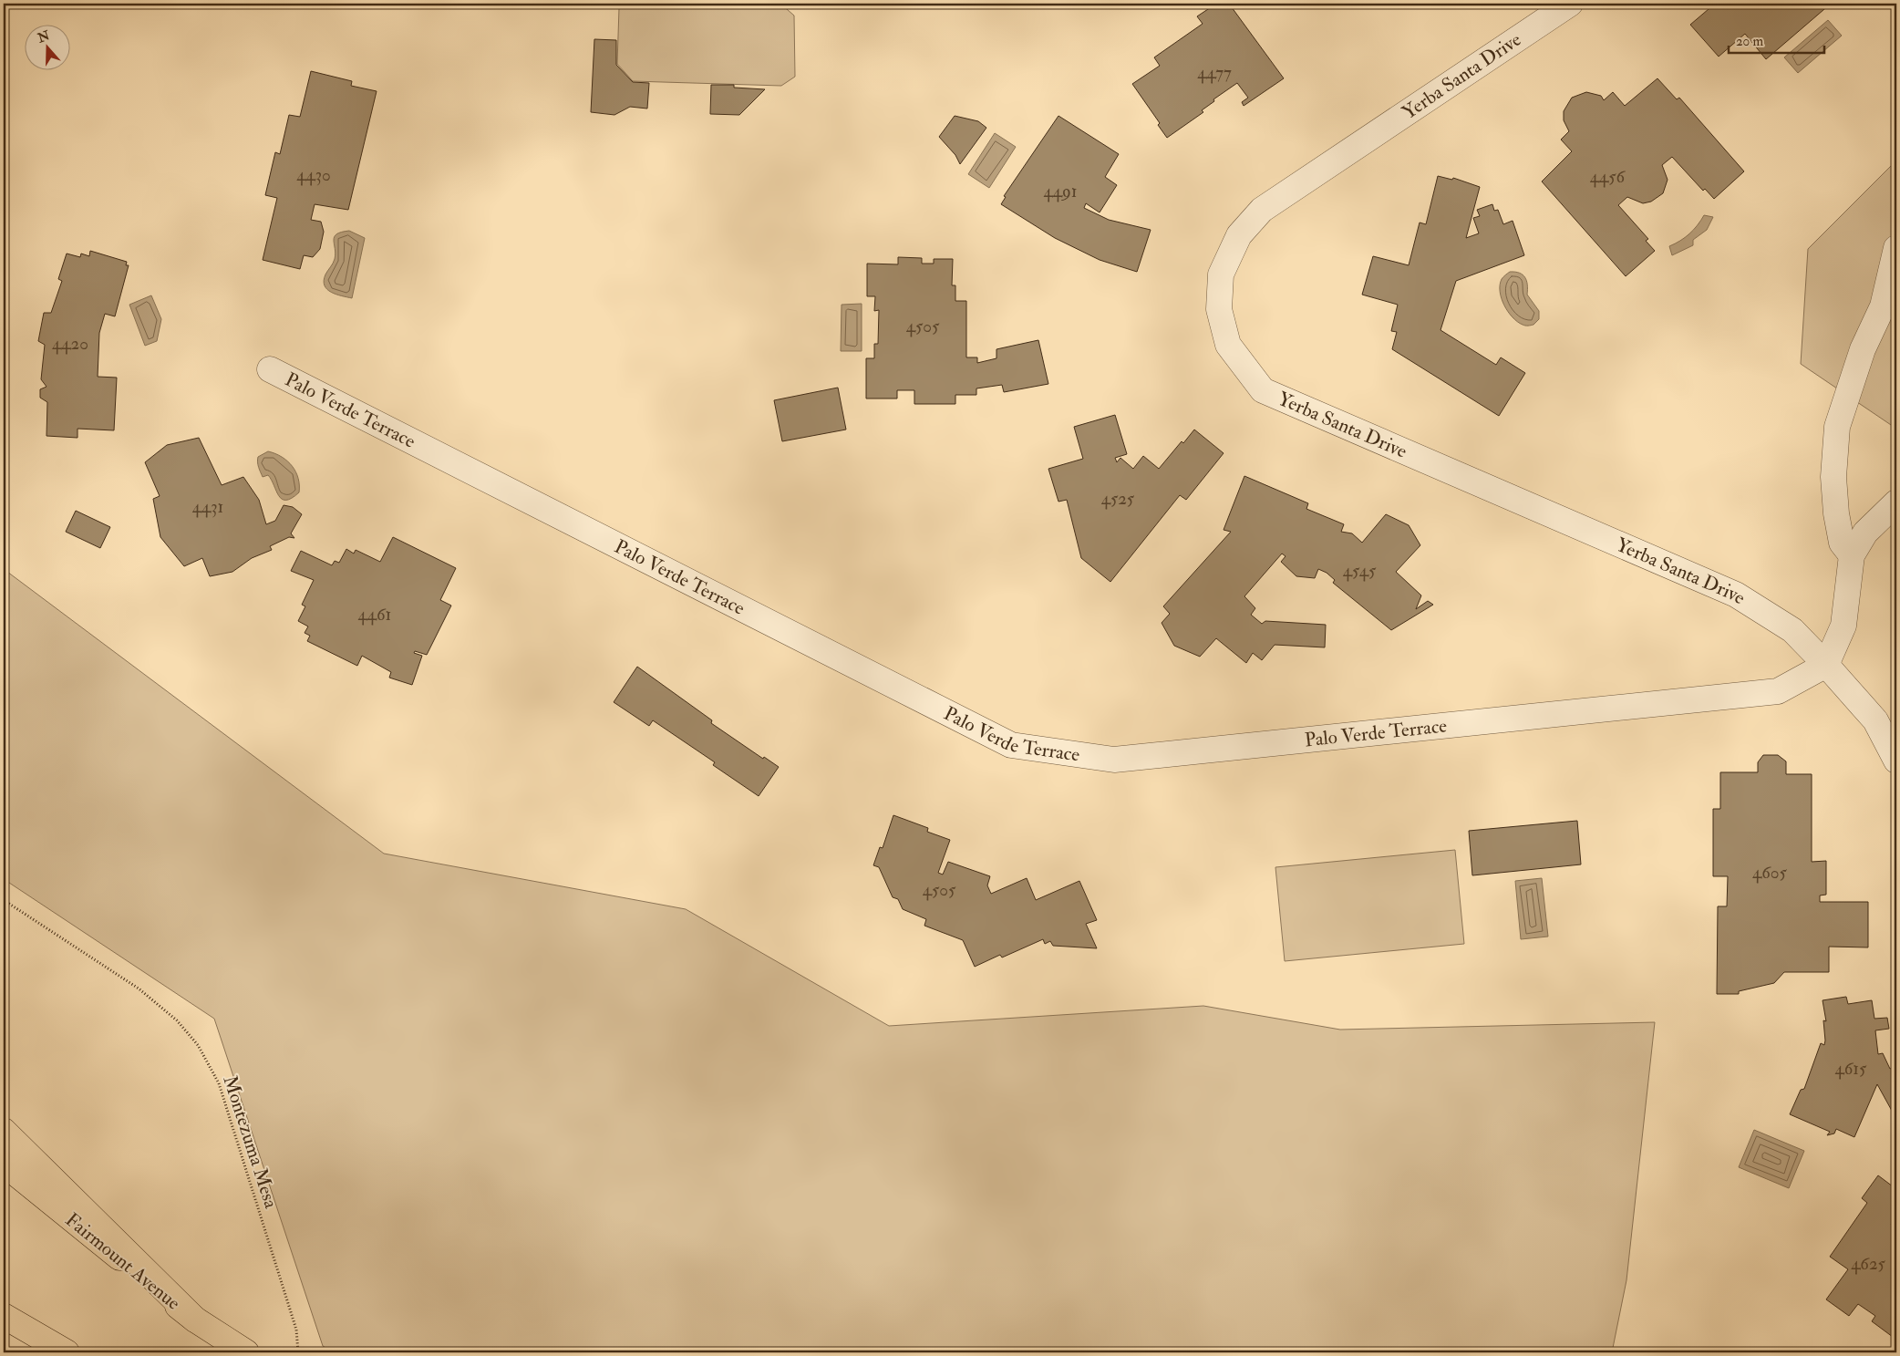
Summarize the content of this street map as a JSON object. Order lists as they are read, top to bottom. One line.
{"streets":{"main road":["Fairmount Avenue"],"street":["Yerba Santa Drive","Palo Verde Terrace"],"path":["Montezuma Mesa"]},"crossings":[["Yerba Santa Drive","Palo Verde Terrace"]],"house_numbers":["4477","4430","4456","4491","4505","4420","4525","4431","4545","4461","4605","4505","4615","4625"],"scale_bar":"20 m","north":"top"}
